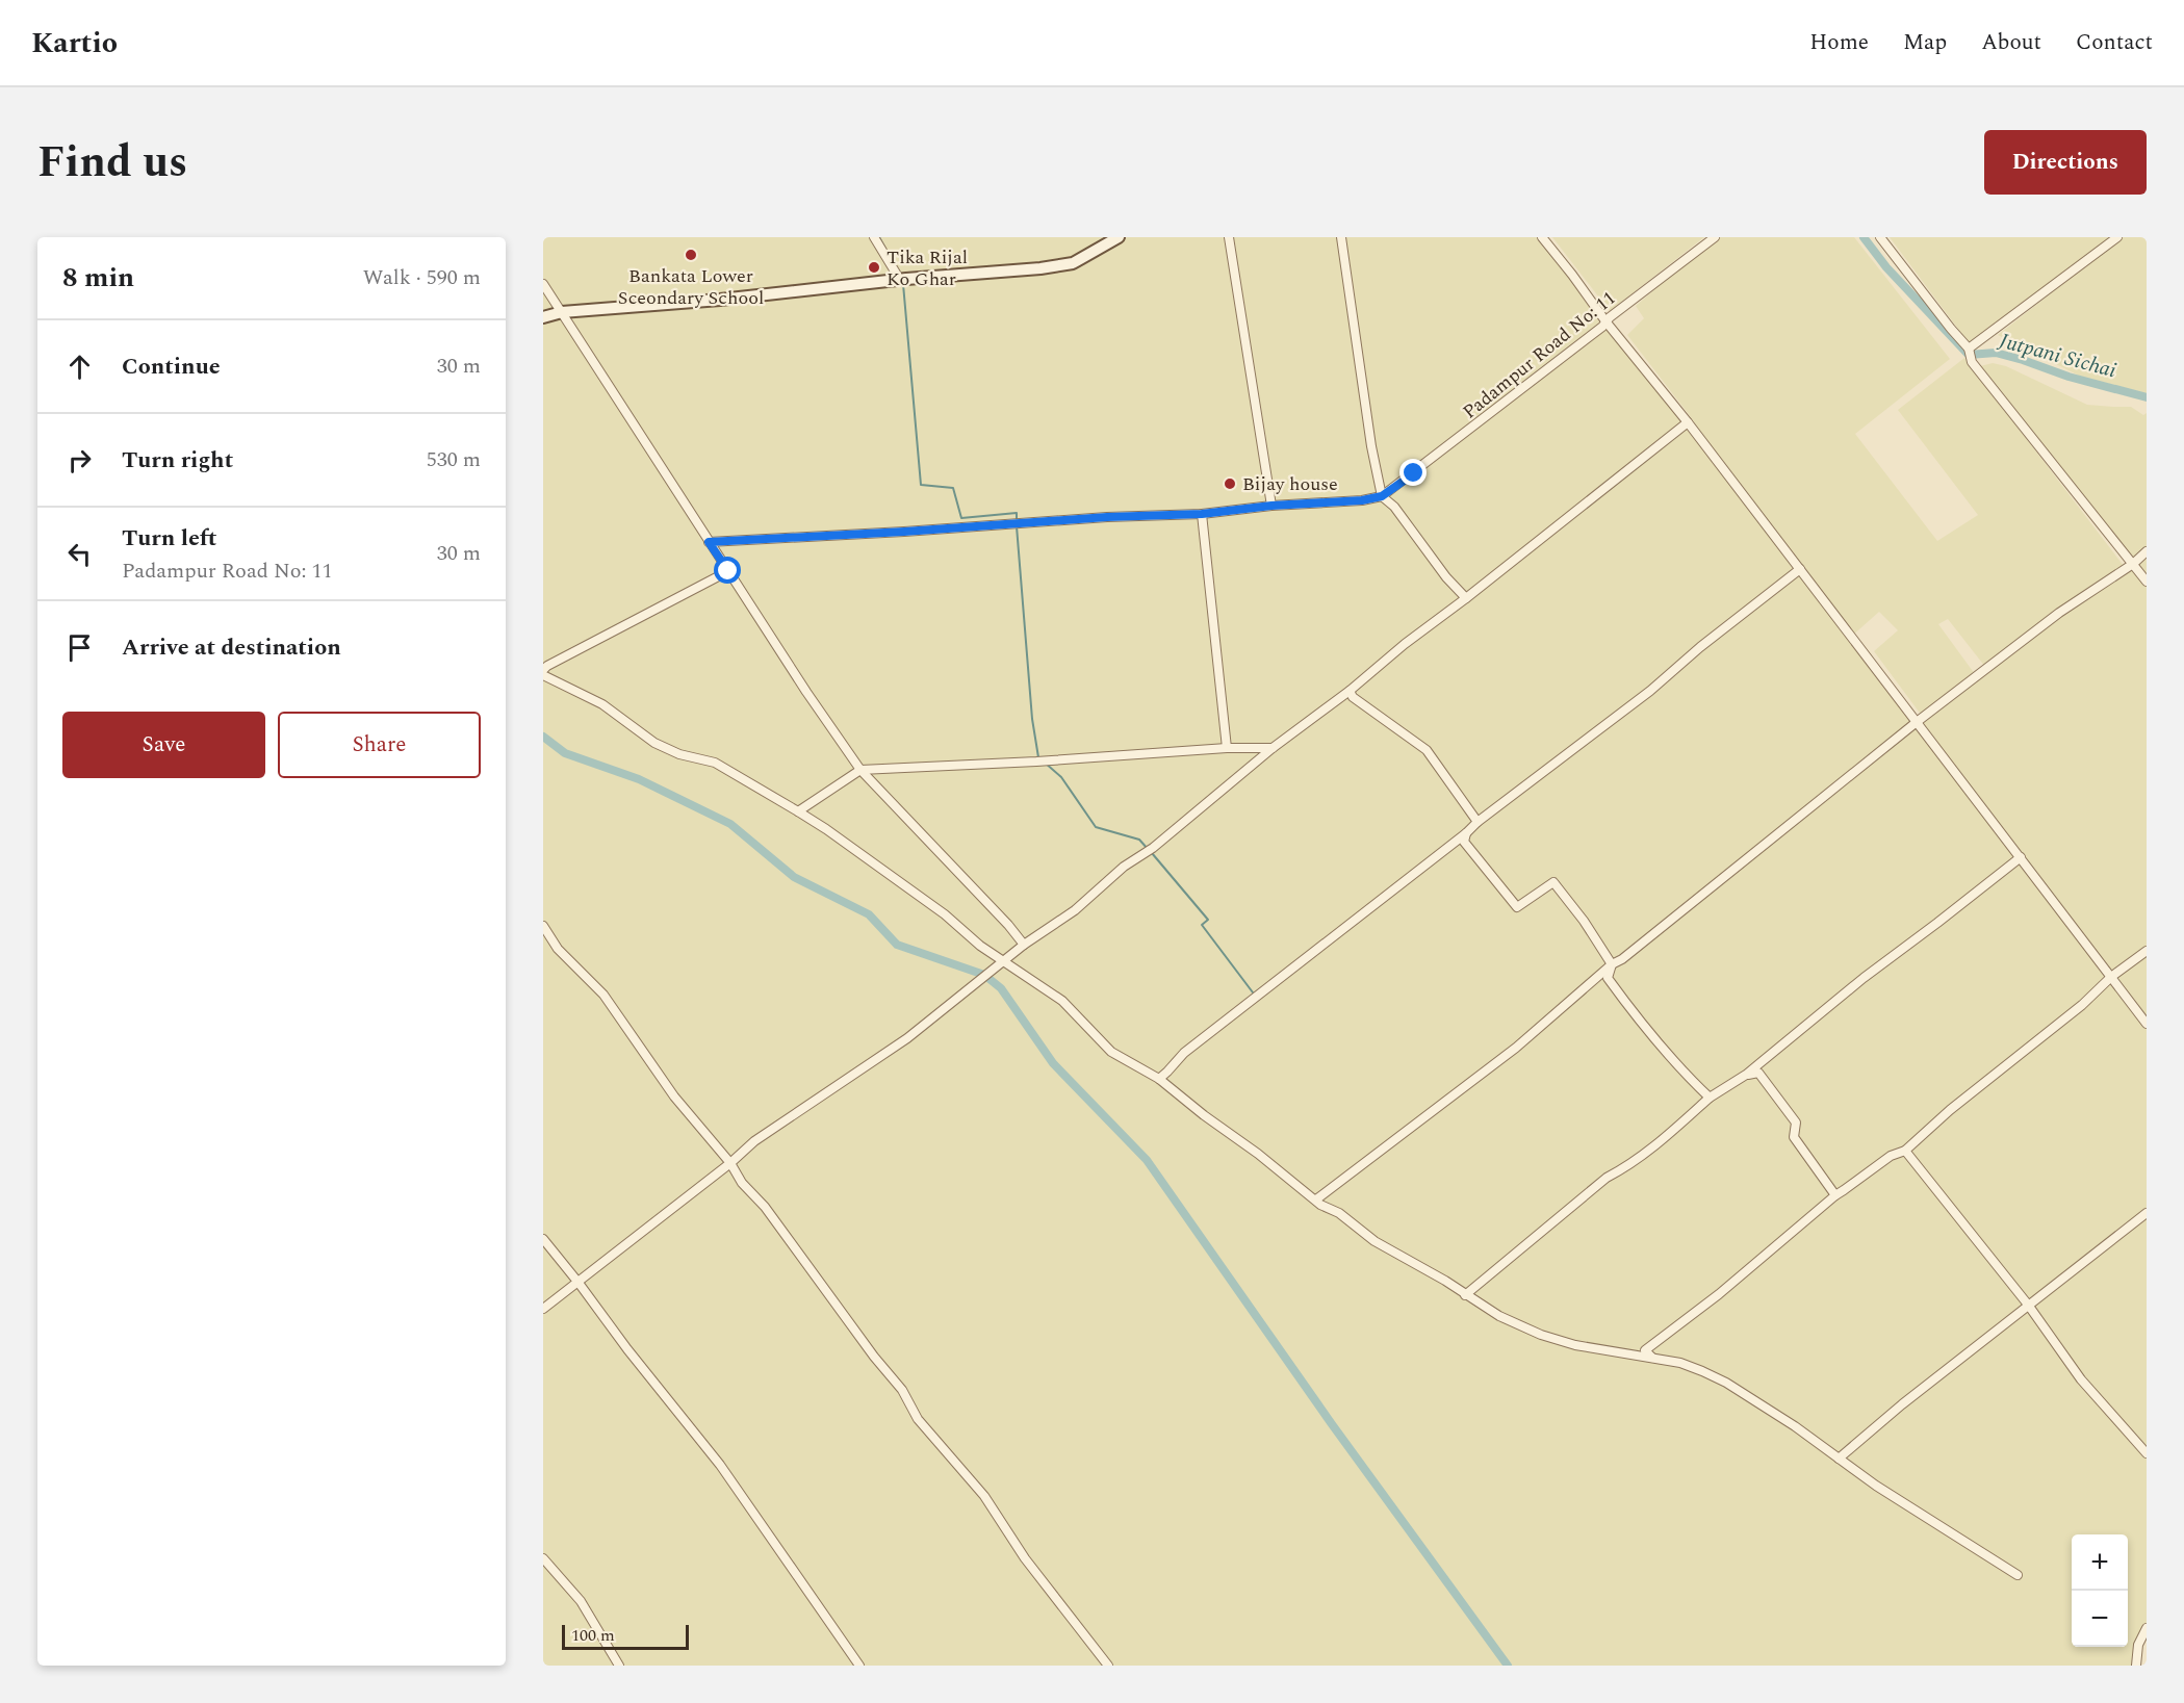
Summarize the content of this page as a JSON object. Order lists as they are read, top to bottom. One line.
{"streets":{"street":["Padampur Road No: 11"]},"water":["Jutpani Sichai"],"places":["Bankata Lower Sceondary School","Tika Rijal Ko Ghar","Bijay house"],"scale_bar":"100 m","page":{"header":"Kartio","nav":["Home","Map","About","Contact"],"title":"Find us","buttons":["Directions",["Save","Share"]],"heading":["8 min","Walk · 590 m"],"list":[["Continue","30 m"],["Turn right","530 m"],["Turn left","Padampur Road No: 11","30 m"],"Arrive at destination"],"map_buttons":["+","−"],"scale":"100 m"}}
